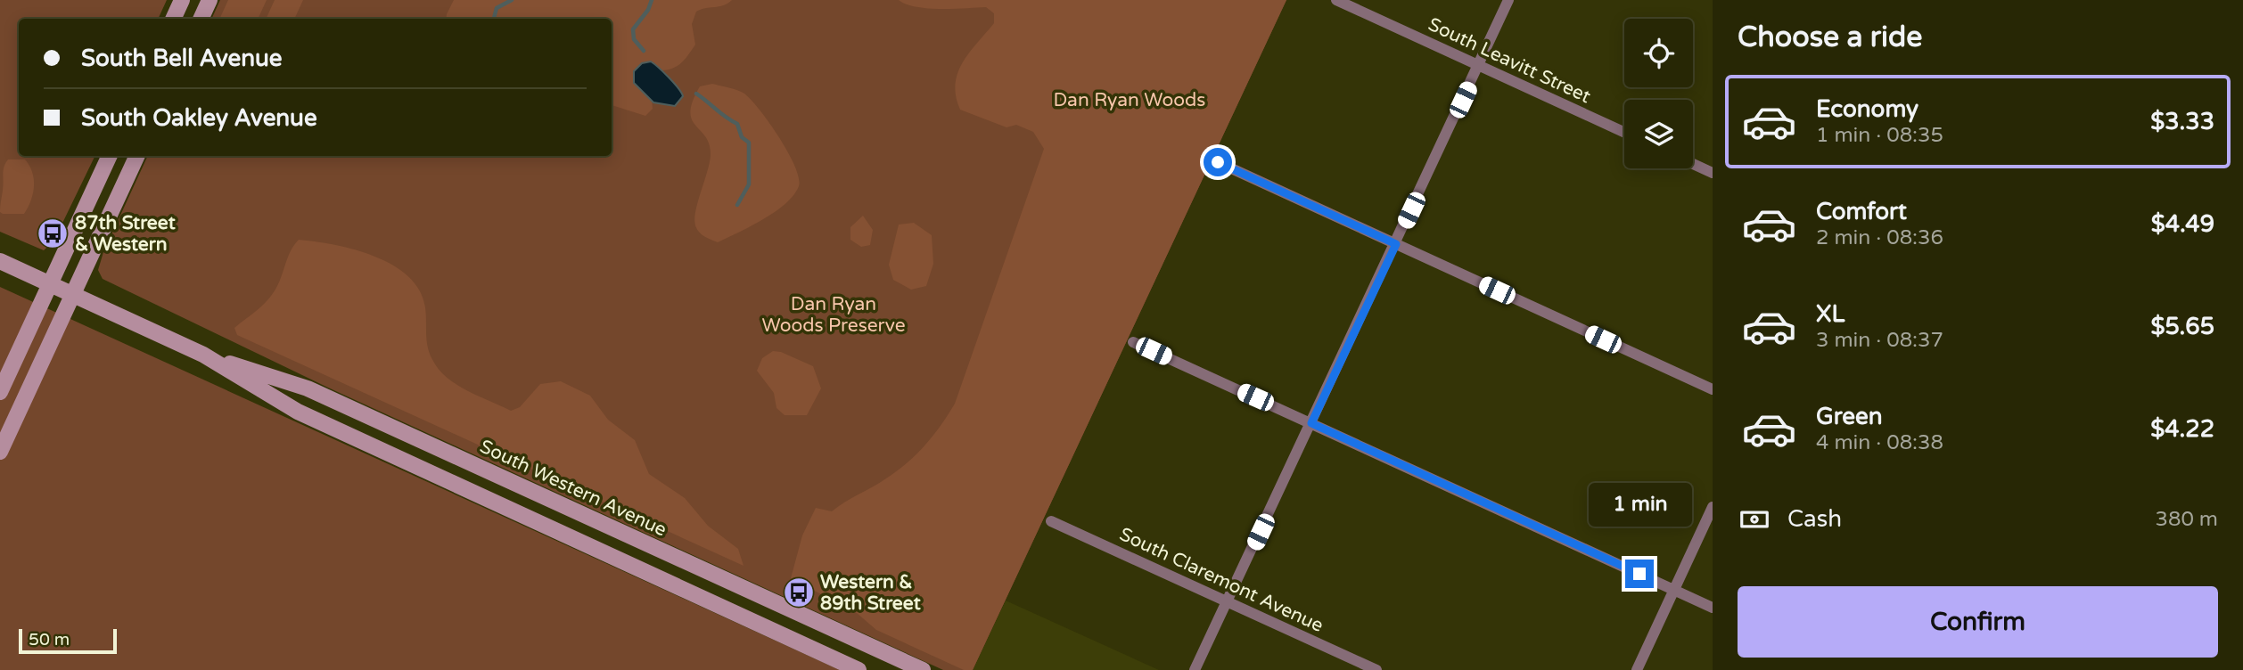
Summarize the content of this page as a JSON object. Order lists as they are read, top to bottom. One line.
{"streets":{"main road":["South Western Avenue"],"street":["South Leavitt Street","South Claremont Avenue"]},"parks":["Dan Ryan Woods","Dan Ryan Woods Preserve"],"places":{"bus stop":["87th Street & Western","Western & 89th Street"]},"scale_bar":"50 m","page":{"heading":"Choose a ride","banner":["South Bell Avenue","South Oakley Avenue"],"list":[{"name":"Economy","note":"1 min · 08:35","value":"$3.33"},{"name":"Comfort","note":"2 min · 08:36","value":"$4.49"},{"name":"XL","note":"3 min · 08:37","value":"$5.65"},{"name":"Green","note":"4 min · 08:38","value":"$4.22"}],"bubble":"1 min","pay":["Cash","380 m"],"buttons":"Confirm","scale":"50 m"}}
